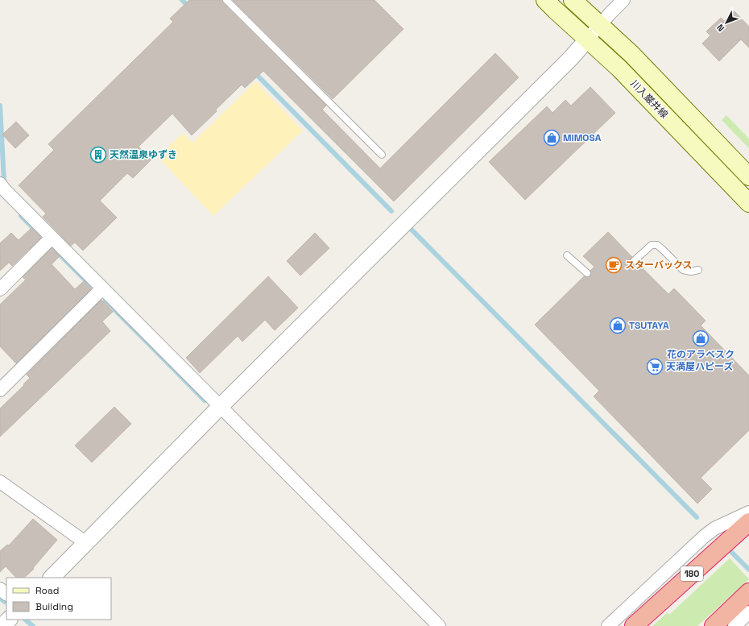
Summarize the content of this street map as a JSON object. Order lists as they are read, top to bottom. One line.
{"streets":{"highway":["180"],"main road":["川入巌井線"]},"places":{"shop":["MIMOSA","TSUTAYA","花のアラベスク"],"building":["天然温泉ゆずき"],"cafe":["スターバックス"],"supermarket":["天満屋ハピーズ"]},"legend":["Road","Building"],"north":"bottom left"}
